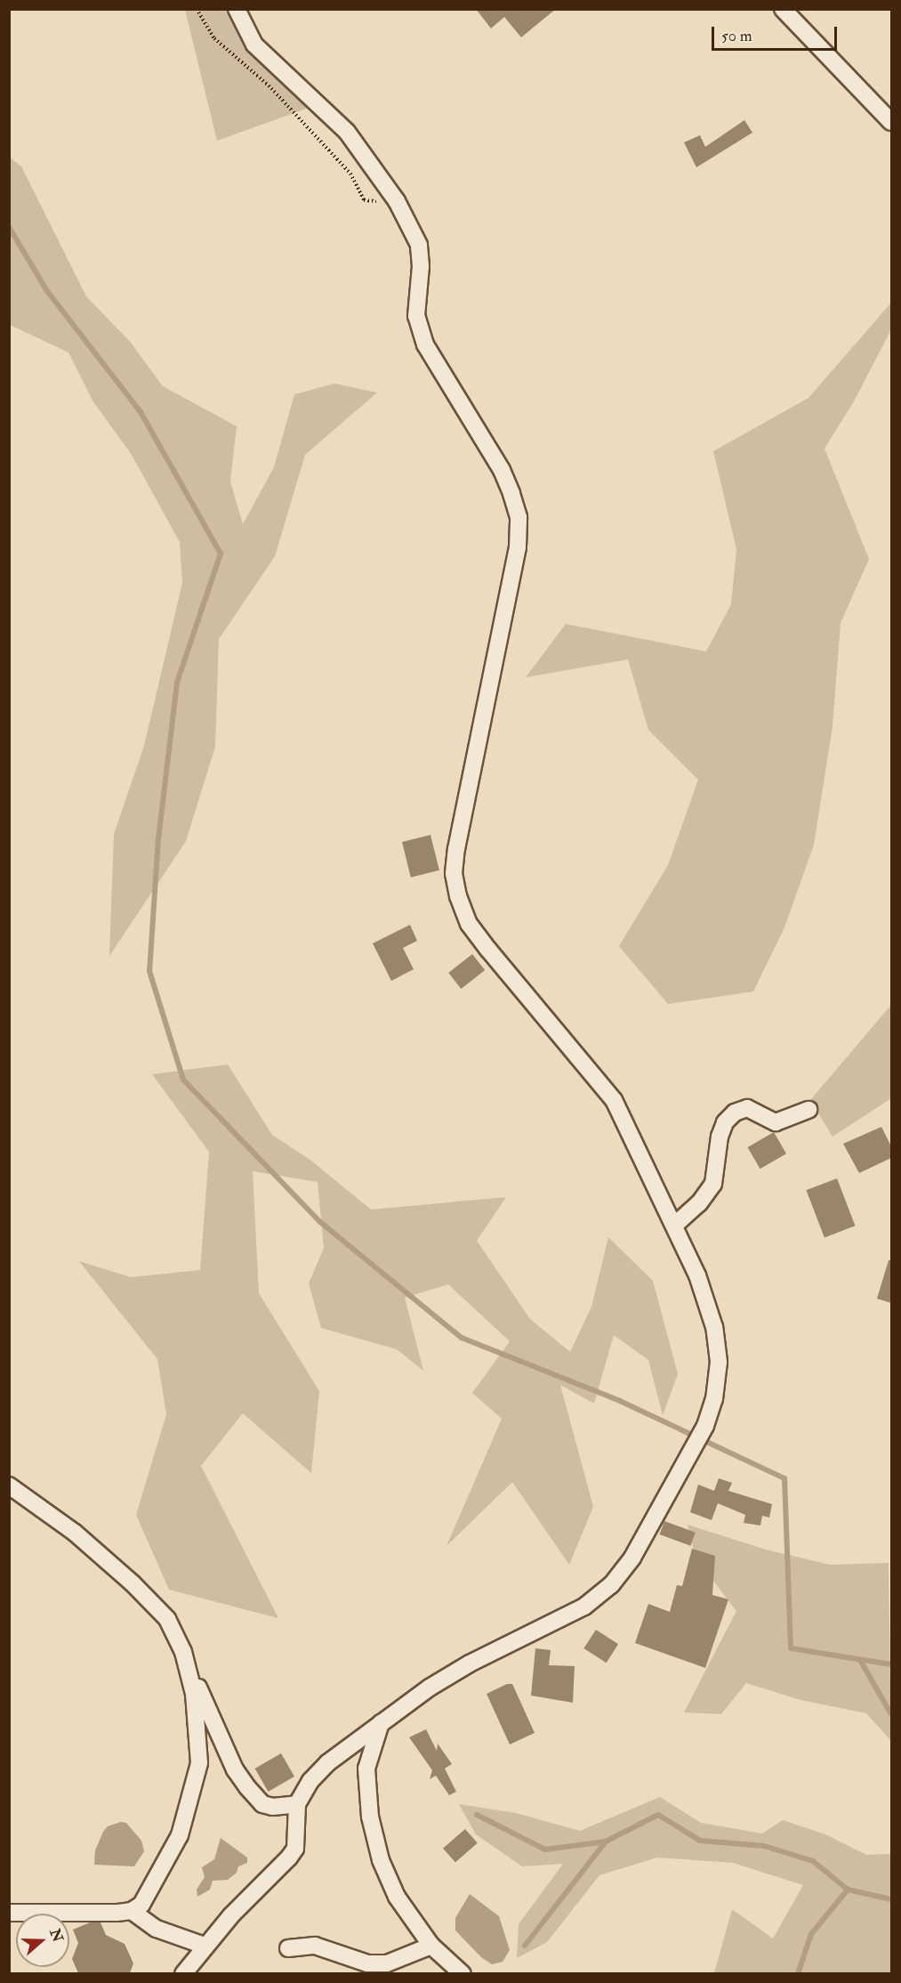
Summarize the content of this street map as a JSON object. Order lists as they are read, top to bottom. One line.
{"scale_bar":"50 m","north":"right"}
